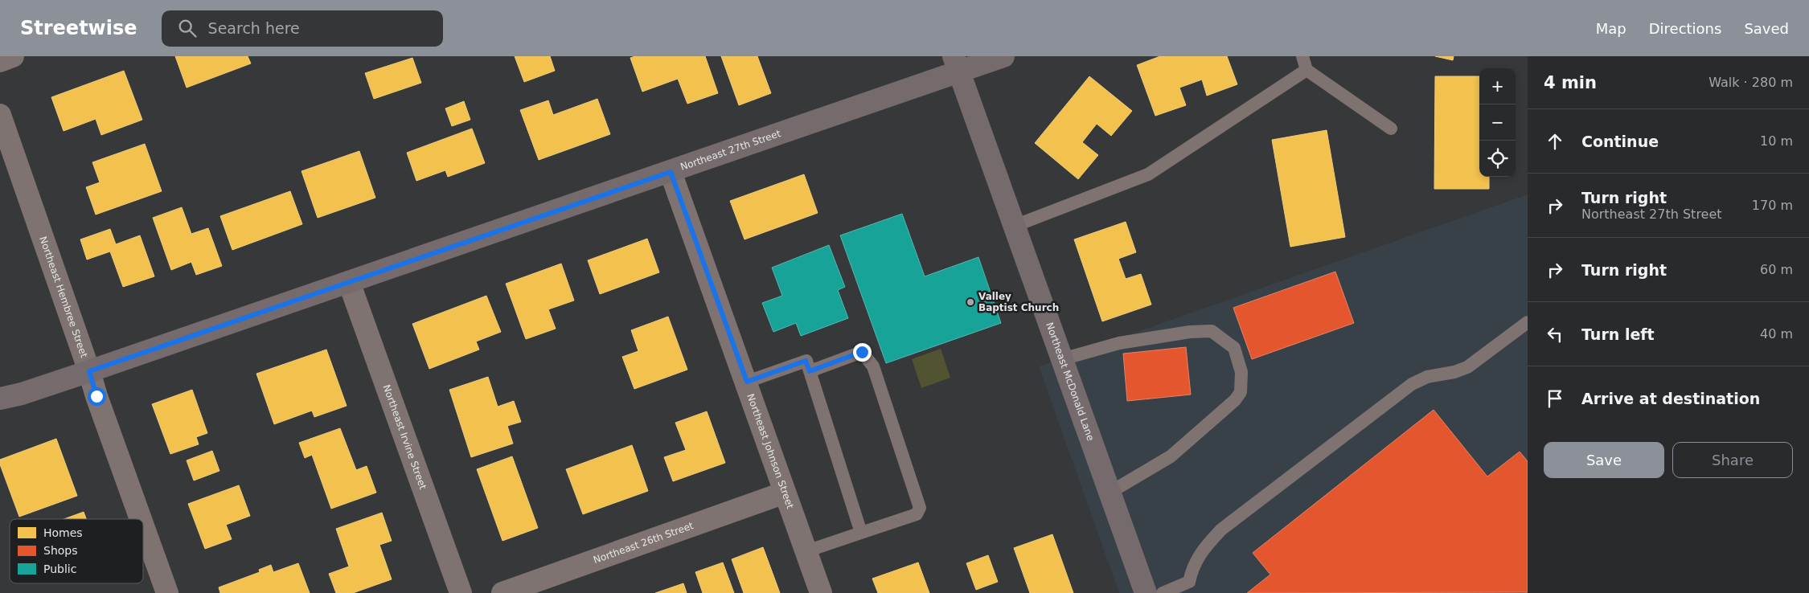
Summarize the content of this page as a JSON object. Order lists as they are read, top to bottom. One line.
{"streets":{"street":["Northeast 27th Street","Northeast Hembree Street","Northeast McDonald Lane","Northeast Irvine Street","Northeast Johnson Street","Northeast 26th Street"]},"crossings":[["Northeast 27th Street","Northeast Hembree Street"],["Northeast 27th Street","Northeast McDonald Lane"],["Northeast 27th Street","Northeast Irvine Street"],["Northeast 27th Street","Northeast Johnson Street"],["Northeast Johnson Street","Northeast 26th Street"]],"places":["Valley Baptist Church"],"legend":["Homes","Shops","Public"],"page":{"header":"Streetwise","search":"Search here","nav":["Map","Directions","Saved"],"heading":["4 min","Walk · 280 m"],"map_buttons":["+","−"],"list":[["Continue","10 m"],["Turn right","Northeast 27th Street","170 m"],["Turn right","60 m"],["Turn left","40 m"],"Arrive at destination"],"buttons":["Save","Share"]}}
